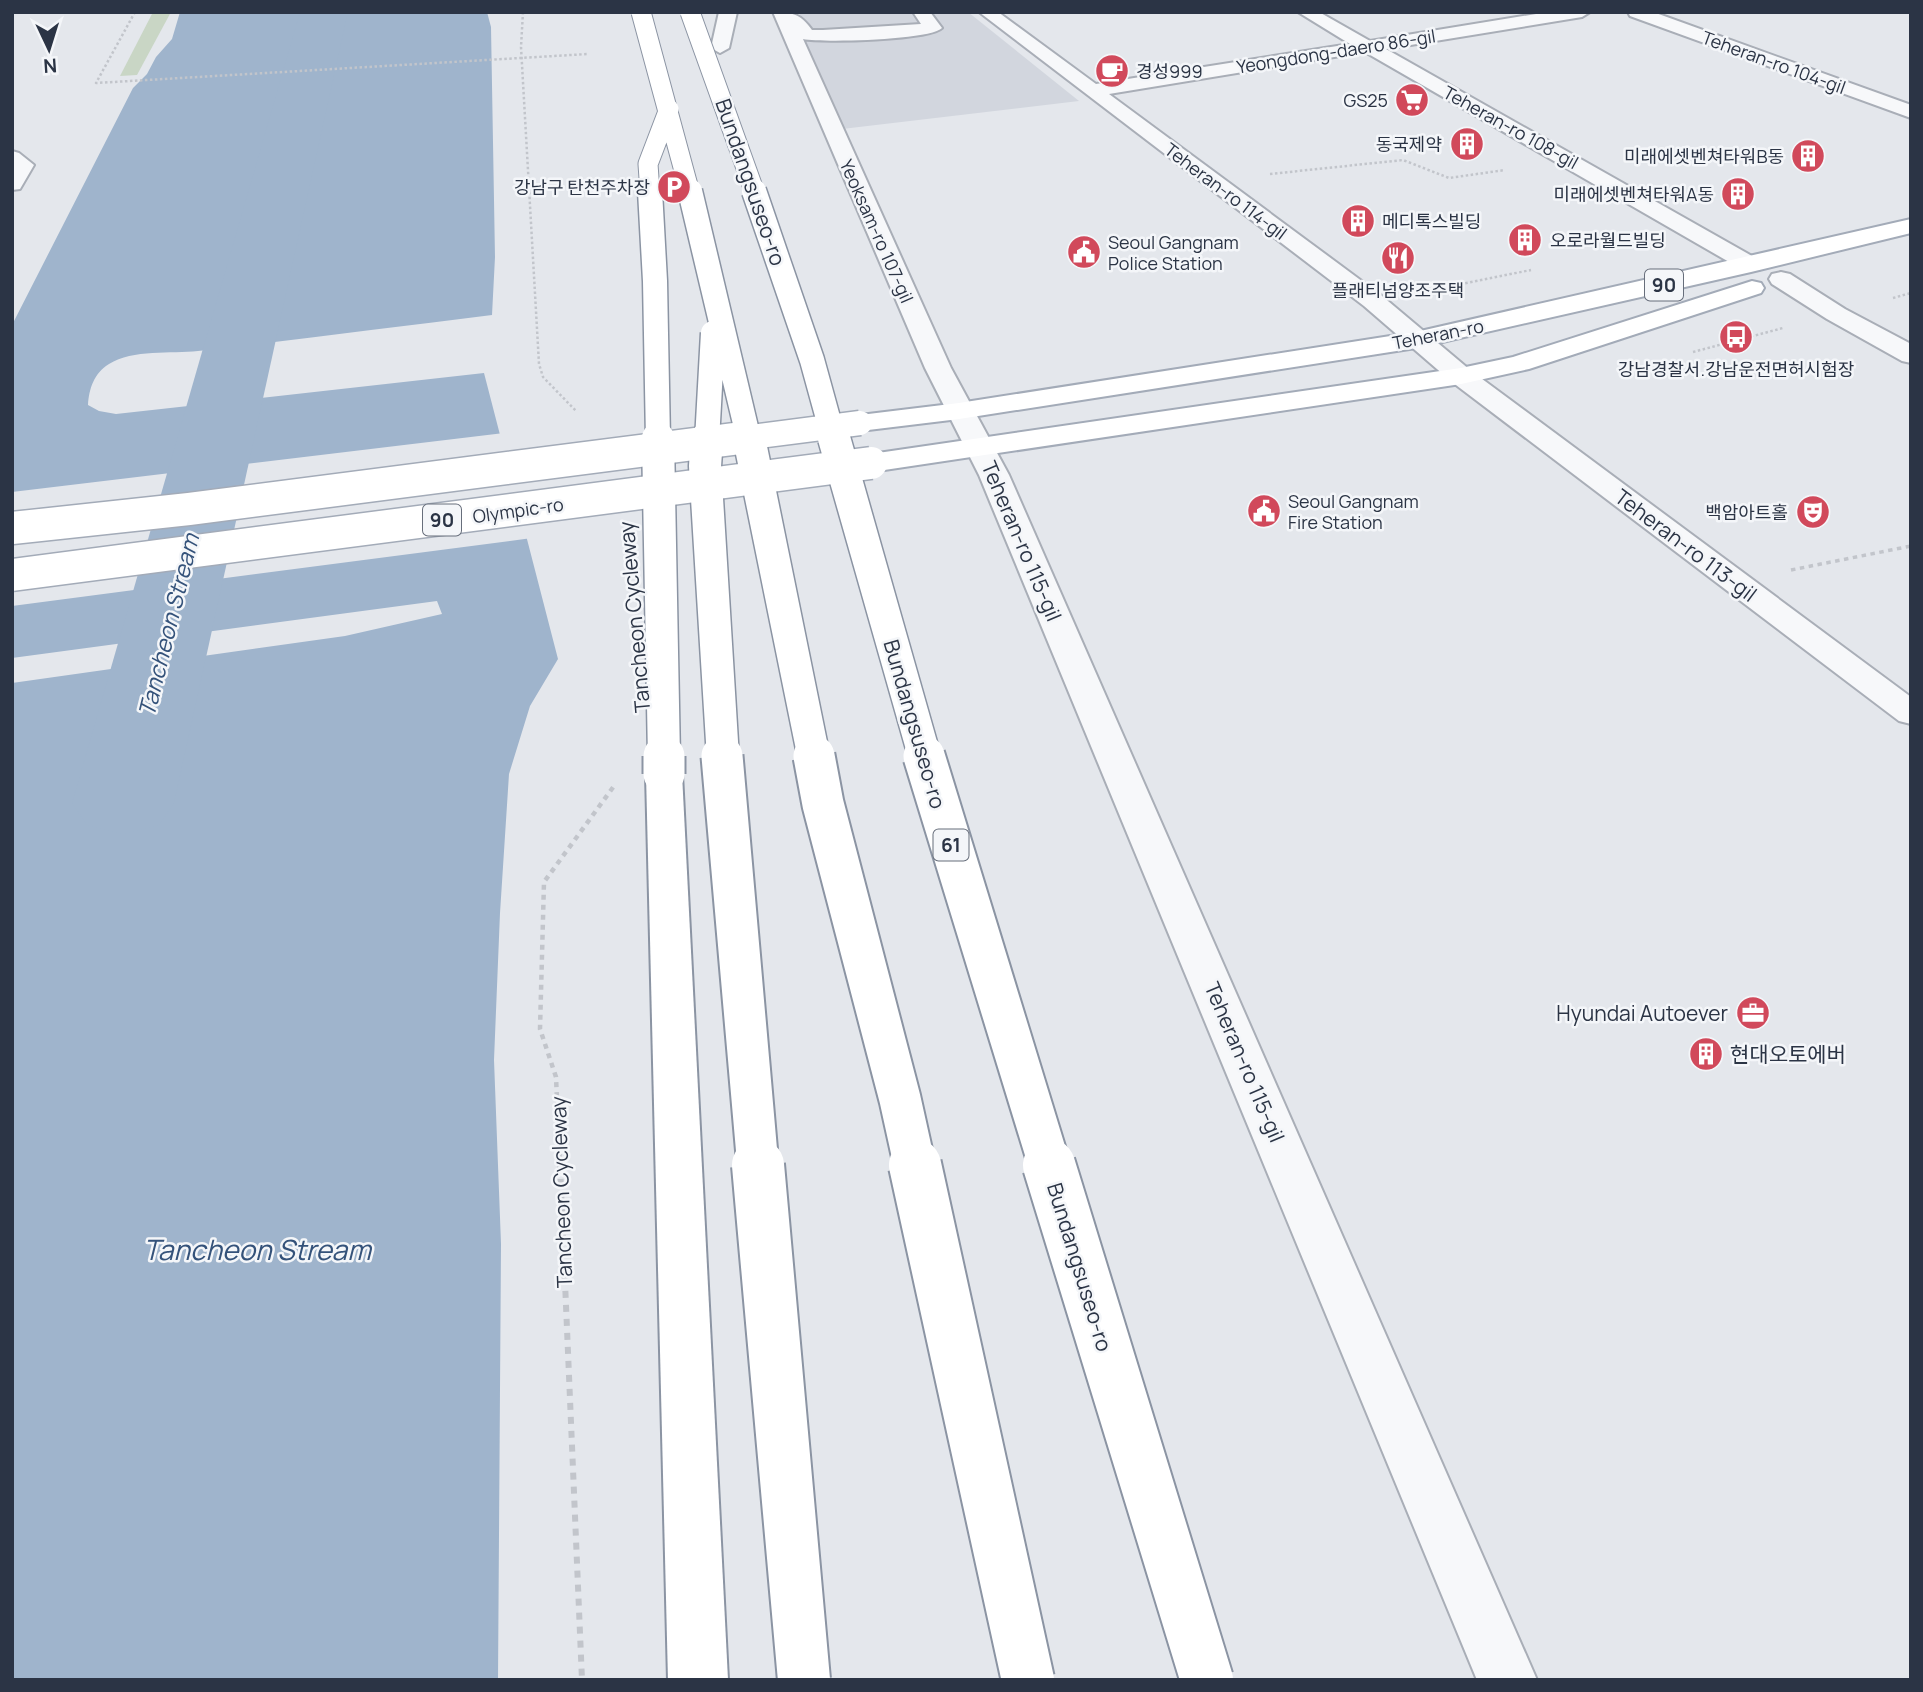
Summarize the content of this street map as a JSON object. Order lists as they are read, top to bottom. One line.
{"streets":{"main road":["Bundangsuseo-ro","90","Teheran-ro","Olympic-ro","61"],"street":["Yeongdong-daero 86-gil","Teheran-ro 104-gil","Teheran-ro 108-gil","Teheran-ro 114-gil","Yeoksam-ro 107-gil","Teheran-ro 115-gil","Teheran-ro 113-gil"],"path":["Tancheon Cycleway"]},"crossings":[["Yeongdong-daero 86-gil","Teheran-ro 108-gil"],["Yeongdong-daero 86-gil","Teheran-ro 114-gil"],["Teheran-ro 108-gil","Teheran-ro"],["Teheran-ro 114-gil","Teheran-ro"],["Teheran-ro 114-gil","Teheran-ro 113-gil"],["Yeoksam-ro 107-gil","90"],["Yeoksam-ro 107-gil","Teheran-ro"],["Yeoksam-ro 107-gil","Olympic-ro"],["Yeoksam-ro 107-gil","Teheran-ro 115-gil"],["90","Teheran-ro"],["90","Olympic-ro"],["90","Teheran-ro 115-gil"],["Teheran-ro","Olympic-ro"],["Teheran-ro","Teheran-ro 115-gil"],["Teheran-ro","Teheran-ro 113-gil"],["Olympic-ro","Teheran-ro 115-gil"]],"water":["Tancheon Stream"],"places":{"cafe":["경성999"],"supermarket":["GS25"],"building":["동국제약","미래에셋벤쳐타워B동","미래에셋벤쳐타워A동","메디톡스빌딩","오로라월드빌딩","현대오토에버"],"parking":["강남구 탄천주차장"],"public building":["Seoul Gangnam Police Station","Seoul Gangnam Fire Station"],"restaurant":["플래티넘양조주택"],"bus stop":["강남경찰서.강남운전면허시험장"],"theatre":["백암아트홀"],"office":["Hyundai Autoever"]},"north":"bottom"}
